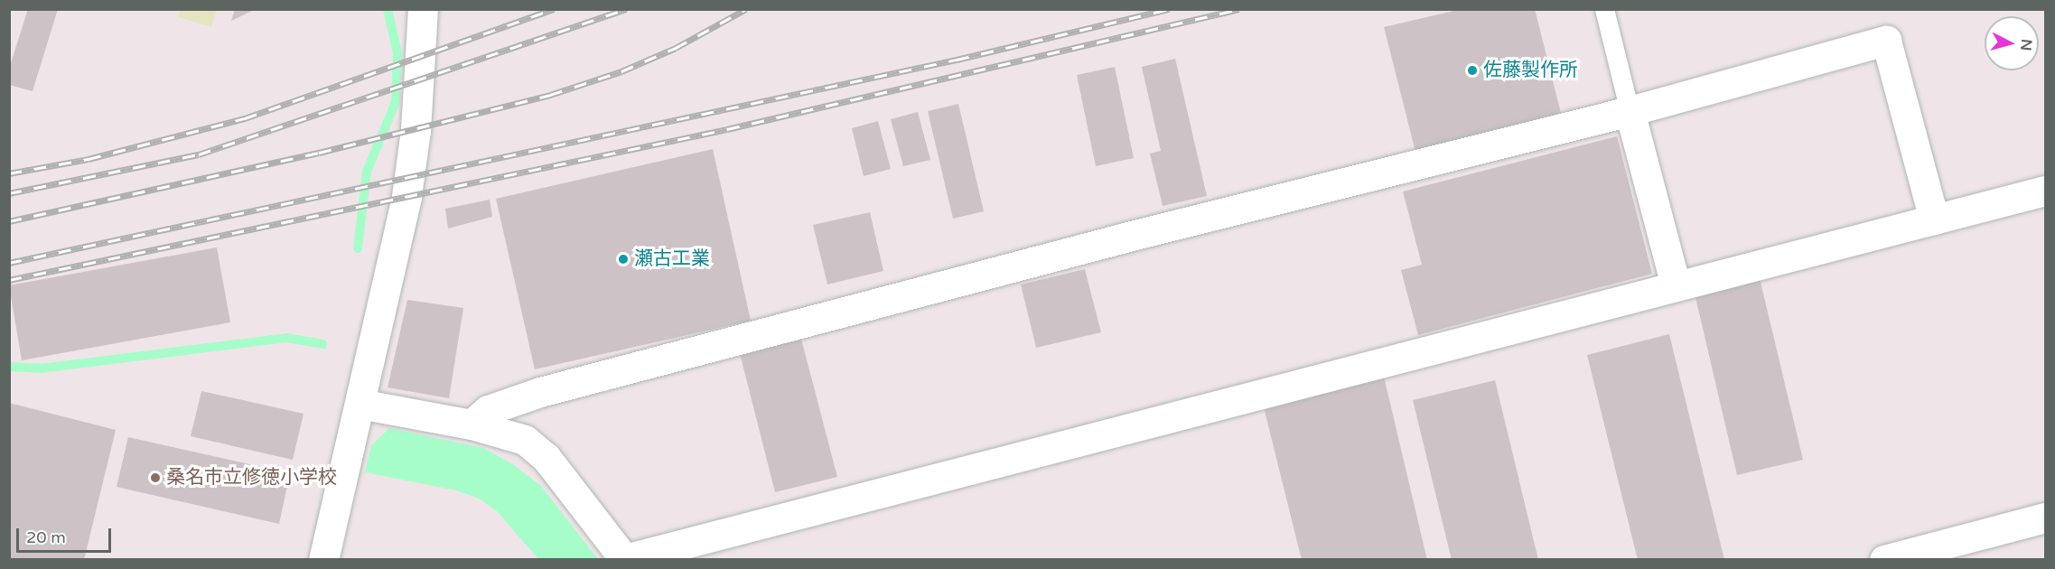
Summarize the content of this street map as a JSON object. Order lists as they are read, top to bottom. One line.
{"places":["佐藤製作所","瀬古工業","桑名市立修徳小学校"],"scale_bar":"20 m","north":"right"}
